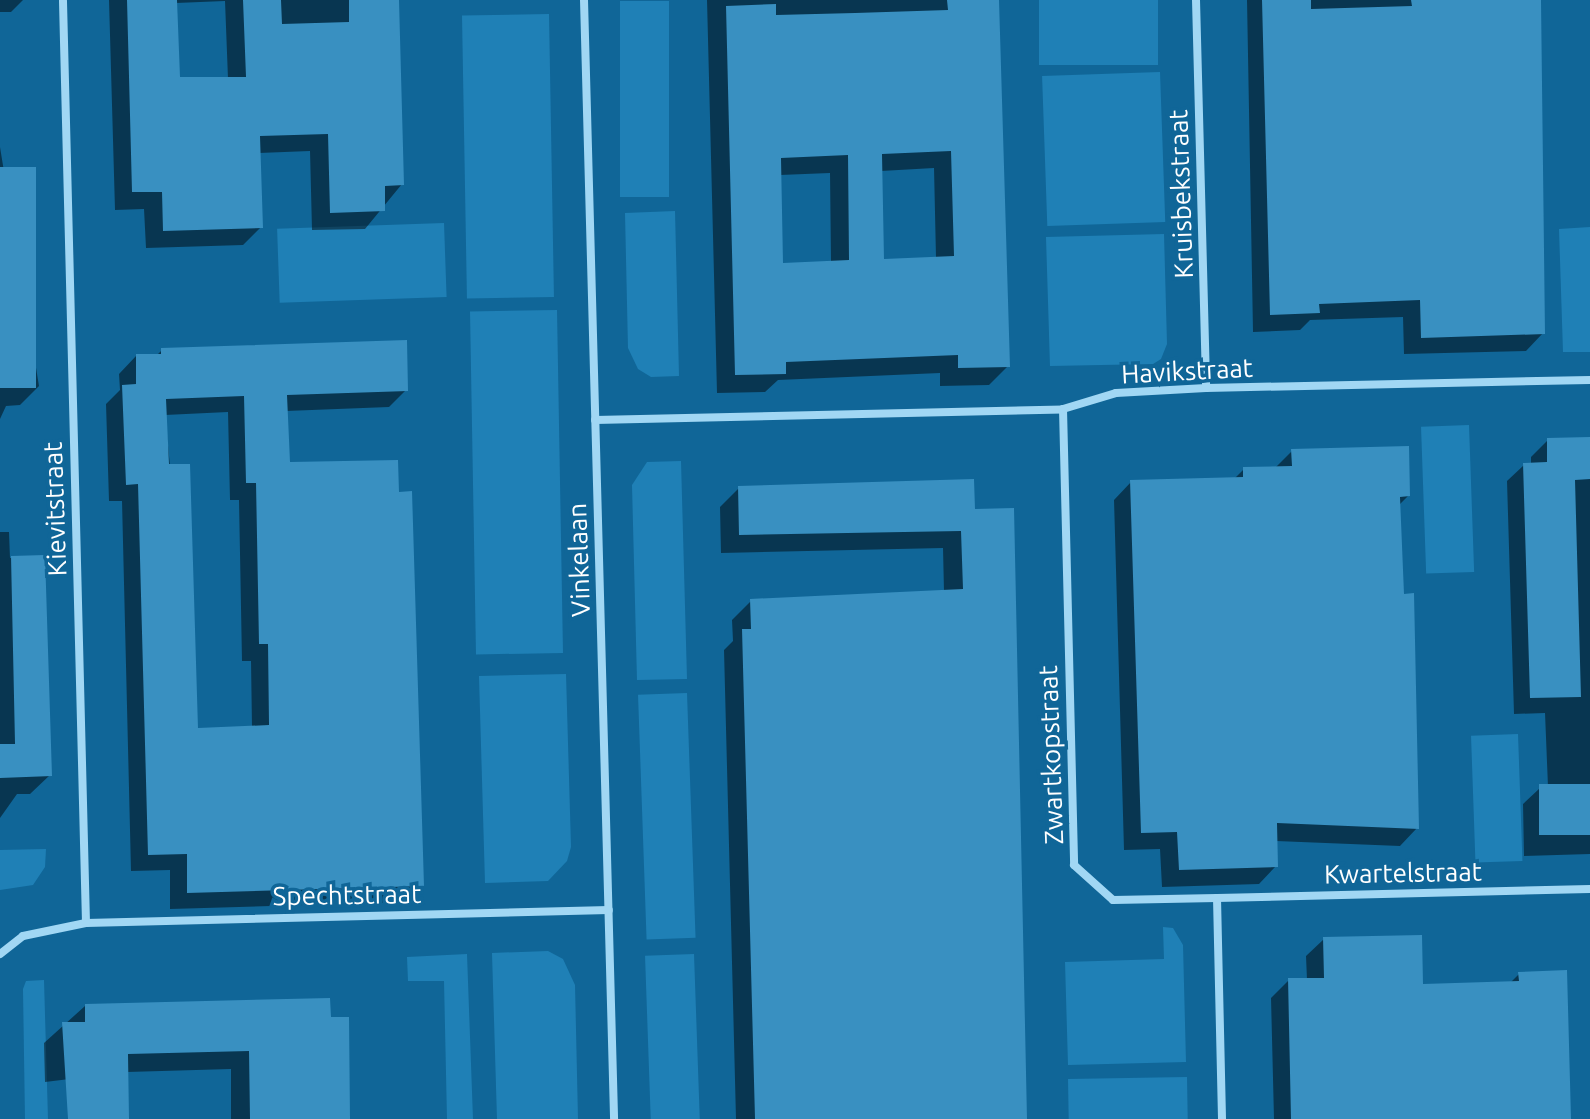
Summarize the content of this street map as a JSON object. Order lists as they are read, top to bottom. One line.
{"streets":{"street":["Kruisbekstraat","Havikstraat","Kievitstraat","Vinkelaan","Zwartkopstraat","Kwartelstraat","Spechtstraat"]},"crossings":[["Kruisbekstraat","Havikstraat"],["Havikstraat","Vinkelaan"],["Havikstraat","Zwartkopstraat"],["Kievitstraat","Spechtstraat"],["Vinkelaan","Spechtstraat"],["Zwartkopstraat","Kwartelstraat"]]}
